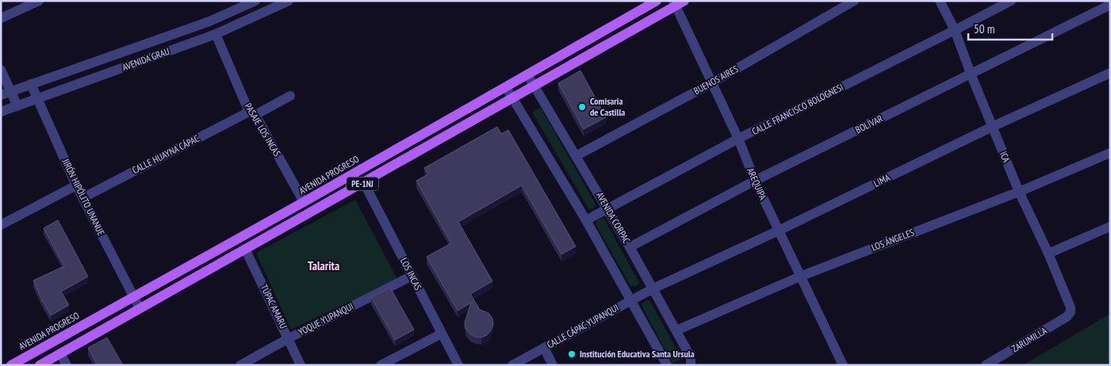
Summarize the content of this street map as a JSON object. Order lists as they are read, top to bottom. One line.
{"streets":{"main road":["AVENIDA PROGRESO","PE-1NJ"],"street":["AVENIDA GRAU","BUENOS AIRES","CALLE FRANCISCO BOLOGNESI","BOLÍVAR","PASAJE LOS INCAS","CALLE HUAYNA CÁPAC","ICA","LIMA","AREQUIPA","JIRÓN HIPÓLITO UNANUE","AVENIDA CORPAC","LOS ÁNGELES","LOS INCAS","TÚPAC AMARU","YOQUE YUPANQUI","CALLE CÁPAC YUPANQUI","ZARUMILLA"]},"crossings":[["AVENIDA GRAU","PASAJE LOS INCAS"],["AVENIDA GRAU","JIRÓN HIPÓLITO UNANUE"],["BUENOS AIRES","AREQUIPA"],["BUENOS AIRES","AVENIDA CORPAC"],["CALLE FRANCISCO BOLOGNESI","ICA"],["CALLE FRANCISCO BOLOGNESI","AREQUIPA"],["CALLE FRANCISCO BOLOGNESI","AVENIDA CORPAC"],["BOLÍVAR","ICA"],["BOLÍVAR","AREQUIPA"],["BOLÍVAR","AVENIDA CORPAC"],["PASAJE LOS INCAS","CALLE HUAYNA CÁPAC"],["PASAJE LOS INCAS","AVENIDA PROGRESO"],["CALLE HUAYNA CÁPAC","JIRÓN HIPÓLITO UNANUE"],["ICA","LIMA"],["ICA","LOS ÁNGELES"],["ICA","ZARUMILLA"],["AVENIDA PROGRESO","JIRÓN HIPÓLITO UNANUE"],["AVENIDA PROGRESO","AVENIDA CORPAC"],["LIMA","AREQUIPA"],["LIMA","AVENIDA CORPAC"],["LIMA","CALLE CÁPAC YUPANQUI"],["PE-1NJ","AREQUIPA"],["PE-1NJ","JIRÓN HIPÓLITO UNANUE"],["PE-1NJ","AVENIDA CORPAC"],["PE-1NJ","LOS INCAS"],["PE-1NJ","TÚPAC AMARU"],["AREQUIPA","LOS ÁNGELES"],["AVENIDA CORPAC","LOS ÁNGELES"],["AVENIDA CORPAC","CALLE CÁPAC YUPANQUI"],["LOS INCAS","YOQUE YUPANQUI"],["TÚPAC AMARU","YOQUE YUPANQUI"]],"districts":["Talarita"],"places":["Comisaria de Castilla","Institución Educativa Santa Ursula"],"scale_bar":"50 m"}
